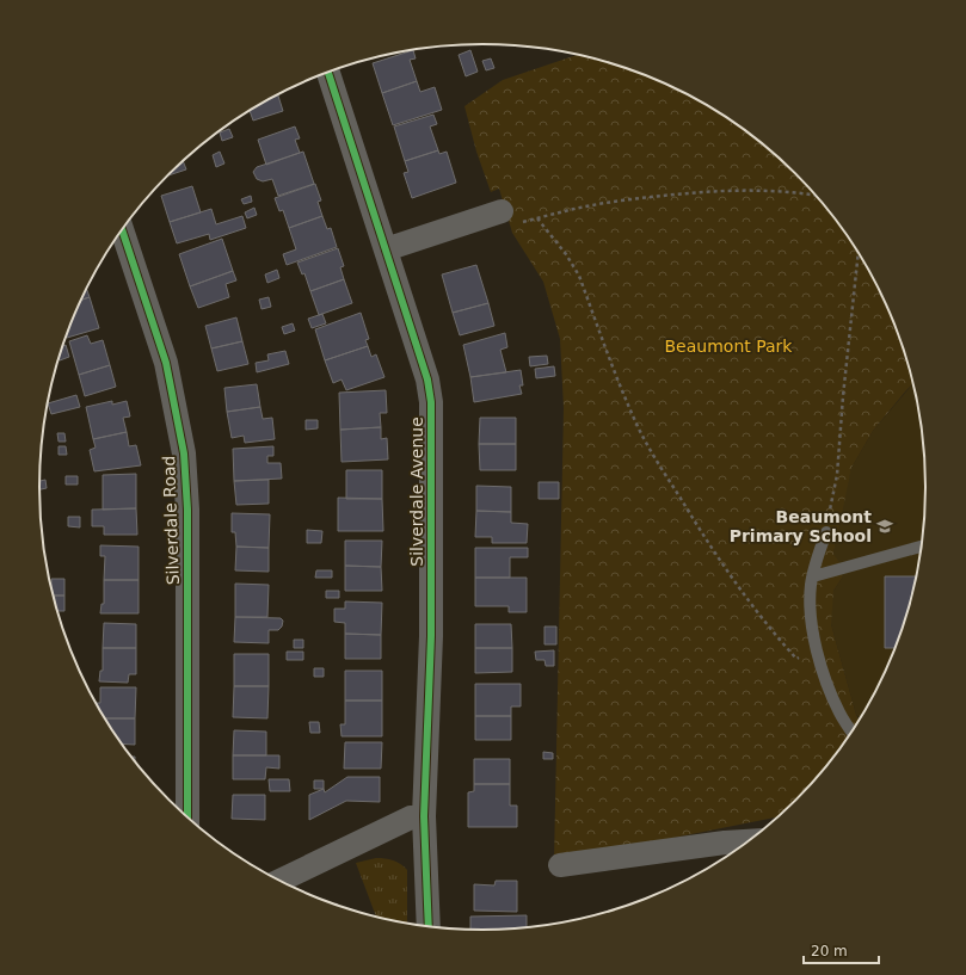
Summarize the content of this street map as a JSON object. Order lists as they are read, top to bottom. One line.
{"streets":{"street":["Silverdale Avenue","Silverdale Road"]},"parks":["Beaumont Park"],"places":{"school or university":["Beaumont Primary School"]},"scale_bar":"20 m"}
